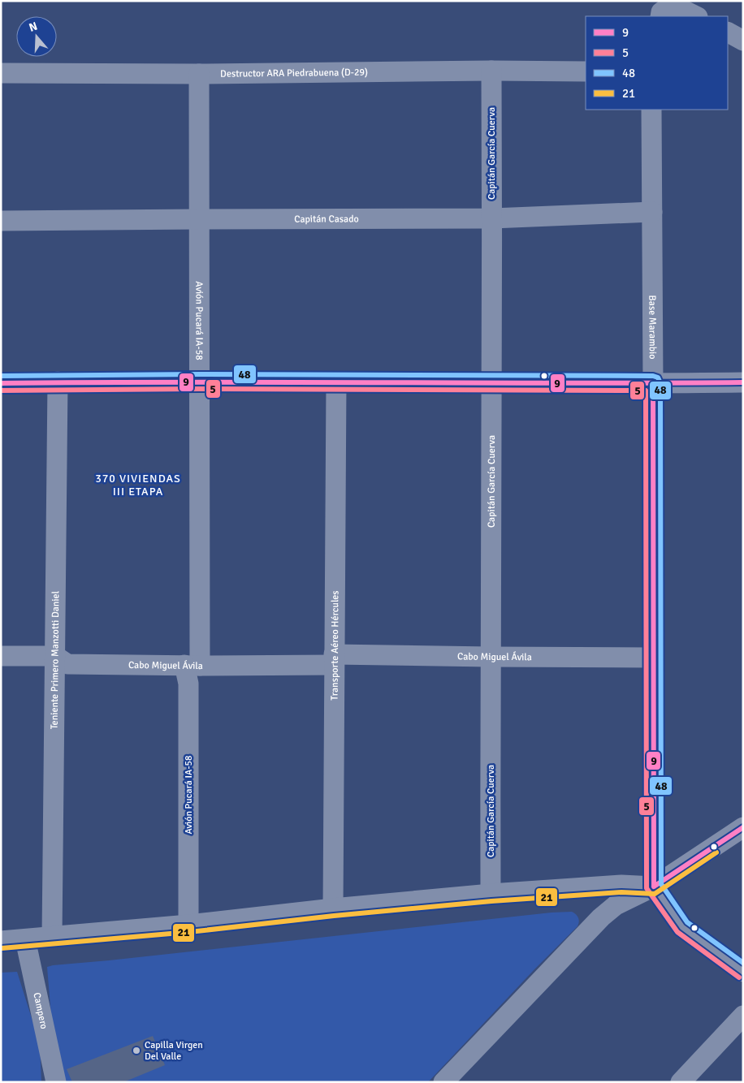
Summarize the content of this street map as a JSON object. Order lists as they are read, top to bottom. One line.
{"streets":{"street":["Destructor ARA Piedrabuena (D-29)","Capitán García Cuerva","Capitán Casado","Avión Pucará IA-58","Base Marambio","Transporte Aéreo Hércules","Cabo Miguel Ávila","Teniente Primero Manzotti Daniel","Campero"]},"crossings":[["Destructor ARA Piedrabuena (D-29)","Capitán García Cuerva"],["Destructor ARA Piedrabuena (D-29)","Avión Pucará IA-58"],["Capitán García Cuerva","Capitán Casado"],["Capitán García Cuerva","Cabo Miguel Ávila"],["Capitán Casado","Avión Pucará IA-58"],["Capitán Casado","Base Marambio"],["Avión Pucará IA-58","Cabo Miguel Ávila"],["Base Marambio","Cabo Miguel Ávila"],["Transporte Aéreo Hércules","Cabo Miguel Ávila"],["Cabo Miguel Ávila","Teniente Primero Manzotti Daniel"]],"districts":["370 VIVIENDAS III ETAPA"],"places":["Capilla Virgen Del Valle"],"lines":["transit line 48","transit line 9","transit line 5","transit line 21"],"legend":["9","5","48","21"],"north":"top"}
